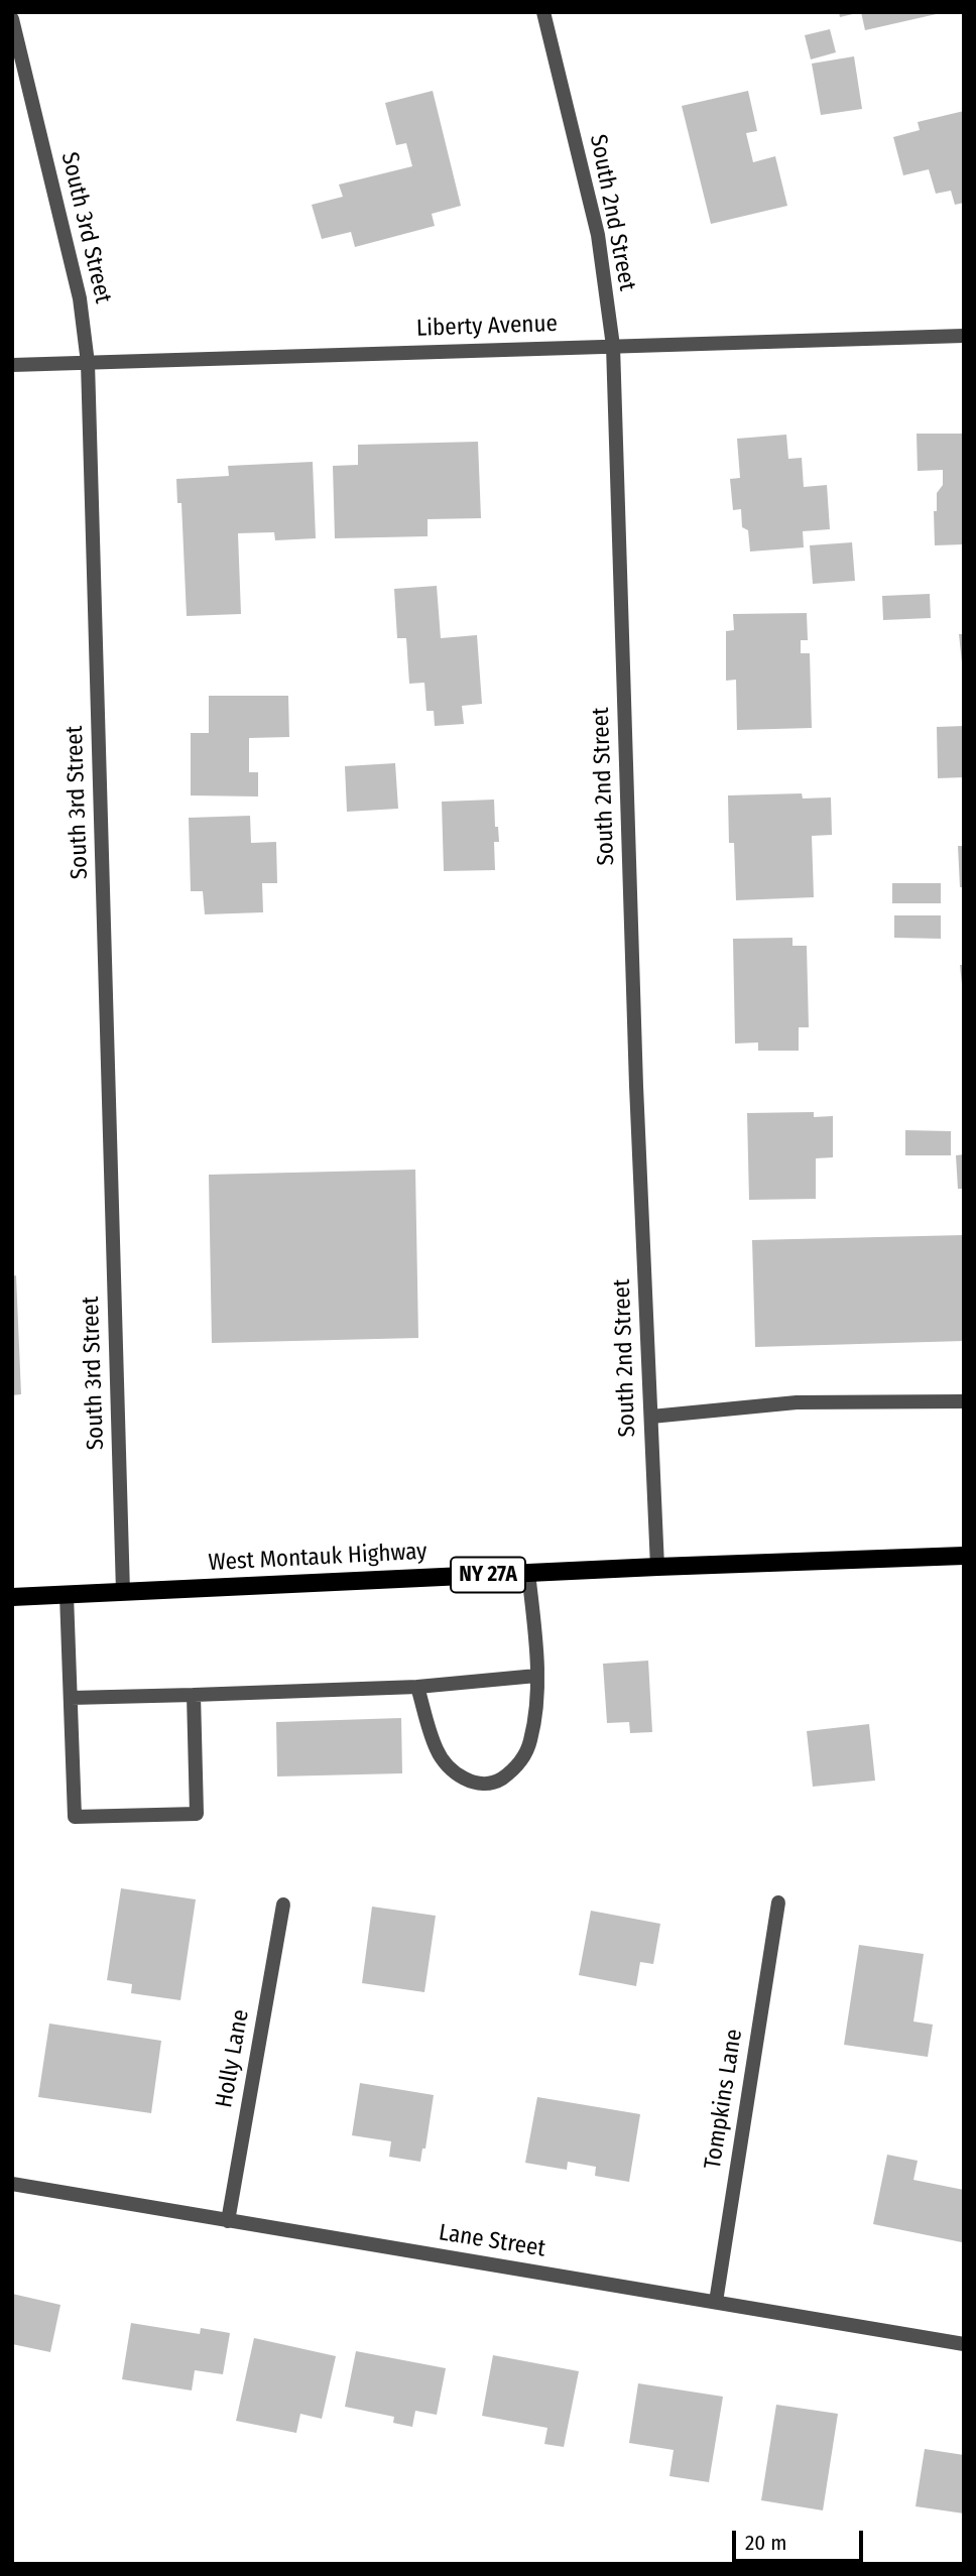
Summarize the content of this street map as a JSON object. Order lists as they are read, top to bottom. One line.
{"streets":{"main road":["West Montauk Highway","NY 27A"],"street":["South 2nd Street","South 3rd Street","Liberty Avenue","Holly Lane","Tompkins Lane","Lane Street"]},"crossings":[["South 2nd Street","Liberty Avenue"],["South 2nd Street","West Montauk Highway"],["South 3rd Street","Liberty Avenue"],["South 3rd Street","West Montauk Highway"],["Holly Lane","Lane Street"],["Tompkins Lane","Lane Street"]],"scale_bar":"20 m"}
